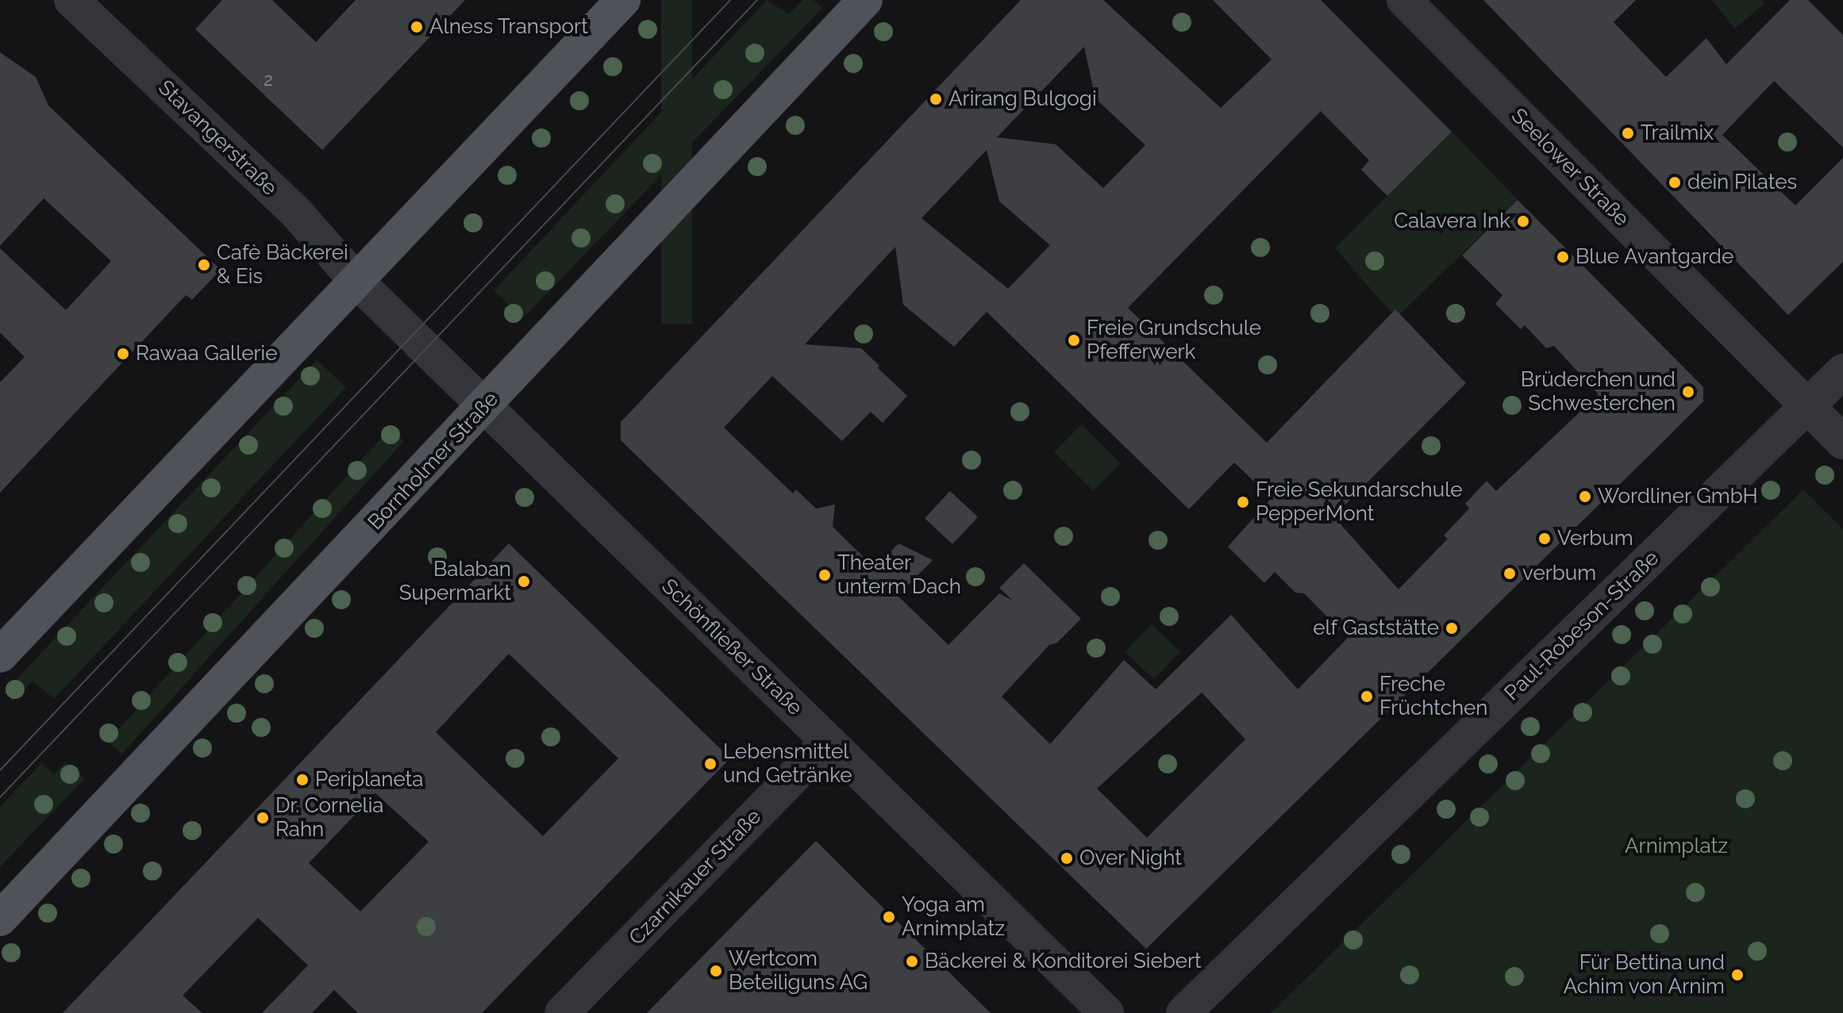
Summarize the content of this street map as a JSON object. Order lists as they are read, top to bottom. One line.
{"streets":{"main road":["Bornholmer Straße"],"street":["Stavangerstraße","Seelower Straße","Paul-Robeson-Straße","Schönfließer Straße","Czarnikauer Straße"]},"crossings":[["Stavangerstraße","Schönfließer Straße"],["Seelower Straße","Paul-Robeson-Straße"],["Bornholmer Straße","Schönfließer Straße"],["Schönfließer Straße","Czarnikauer Straße"]],"parks":["Arnimplatz"],"places":["Alness Transport","Arirang Bulgogi","Trailmix","dein Pilates","Calavera Ink","Blue Avantgarde","Cafè Bäckerei & Eis","Freie Grundschule Pfefferwerk","Rawaa Gallerie","Brüderchen und Schwesterchen","Wordliner GmbH","Freie Sekundarschule PepperMont","Verbum","verbum","Theater unterm Dach","Balaban Supermarkt","elf Gaststätte","Freche Früchtchen","Lebensmittel und Getränke","Periplaneta","Dr. Cornelia Rahn","Over Night","Yoga am Arnimplatz","Bäckerei & Konditorei Siebert","Wertcom Beteiliguns AG","Für Bettina und Achim von Arnim"],"house_numbers":["2"]}
